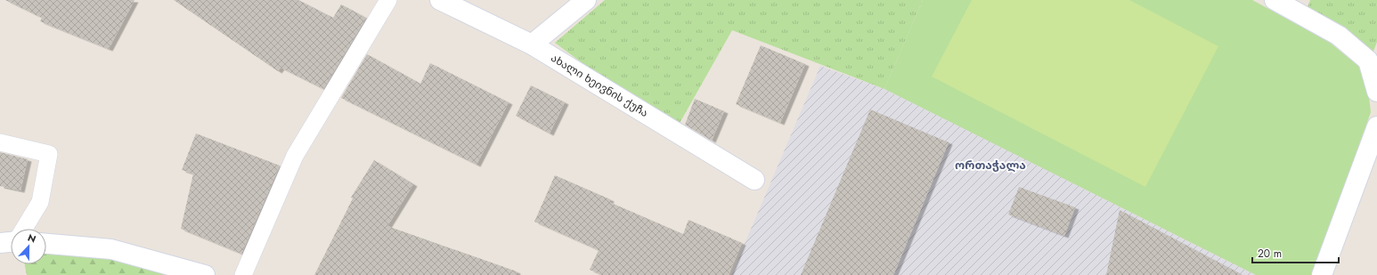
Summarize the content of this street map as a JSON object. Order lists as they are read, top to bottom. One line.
{"streets":{"street":["ახალი ხეივნის ქუჩა"]},"districts":["ორთაჭალა"],"scale_bar":"20 m","north":"top"}
